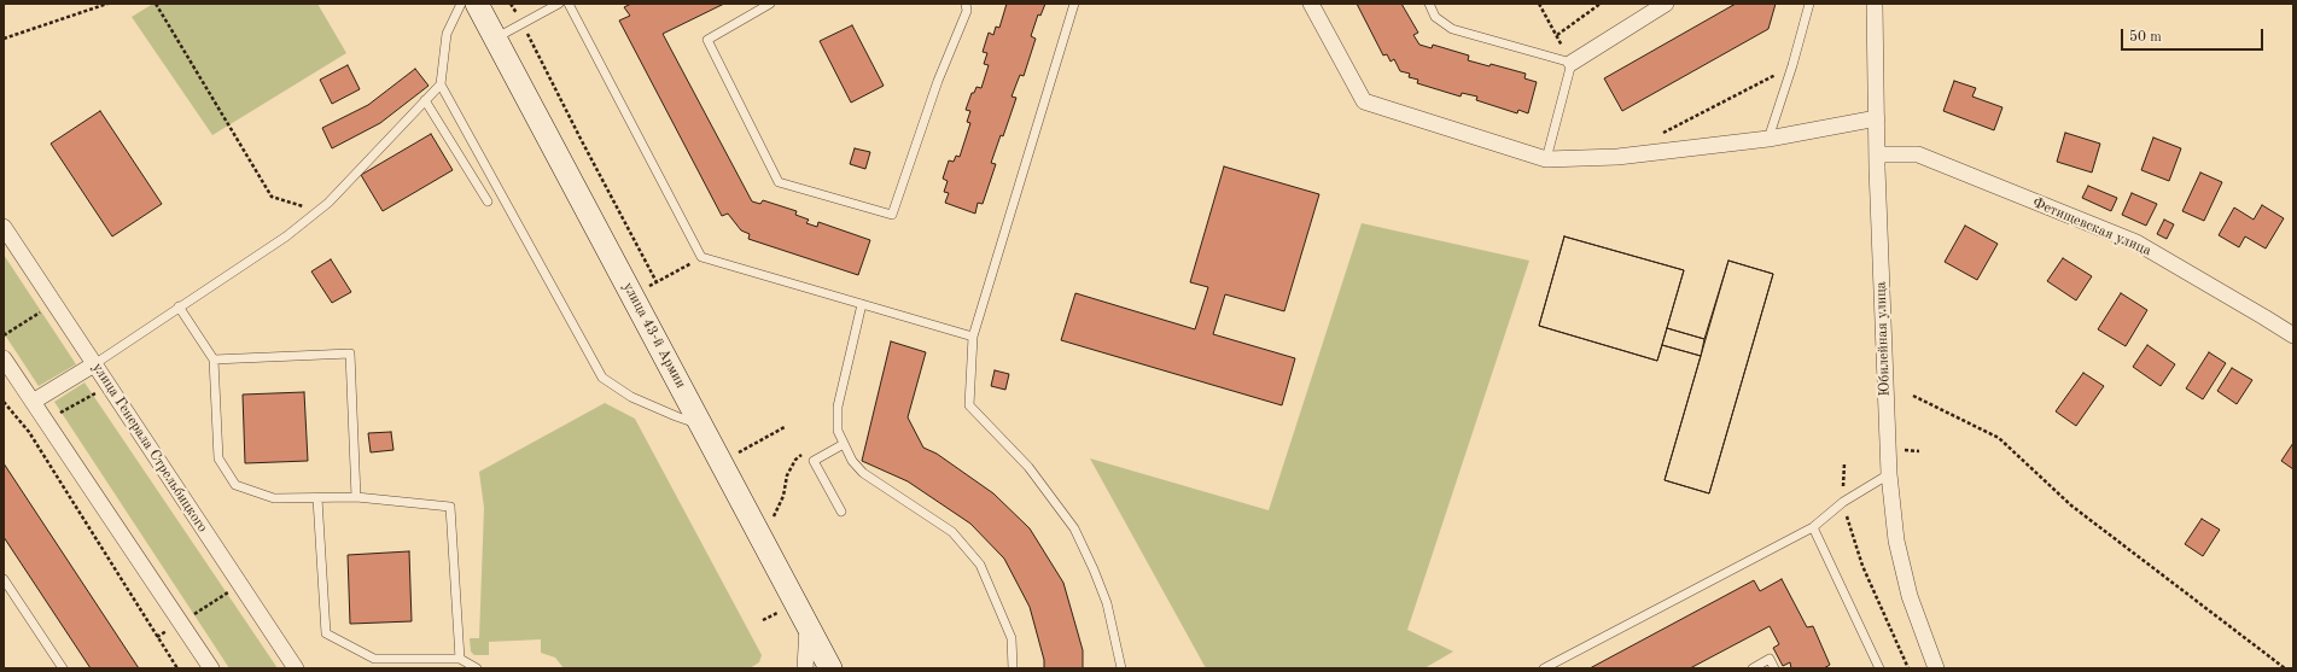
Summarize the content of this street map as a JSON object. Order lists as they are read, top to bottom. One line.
{"streets":{"main road":["улица 43-й Армии"],"street":["Фетищевская улица","Юбилейная улица","улица Генерала Стрельбицкого"]},"crossings":[["Фетищевская улица","Юбилейная улица"]],"scale_bar":"50 m"}
